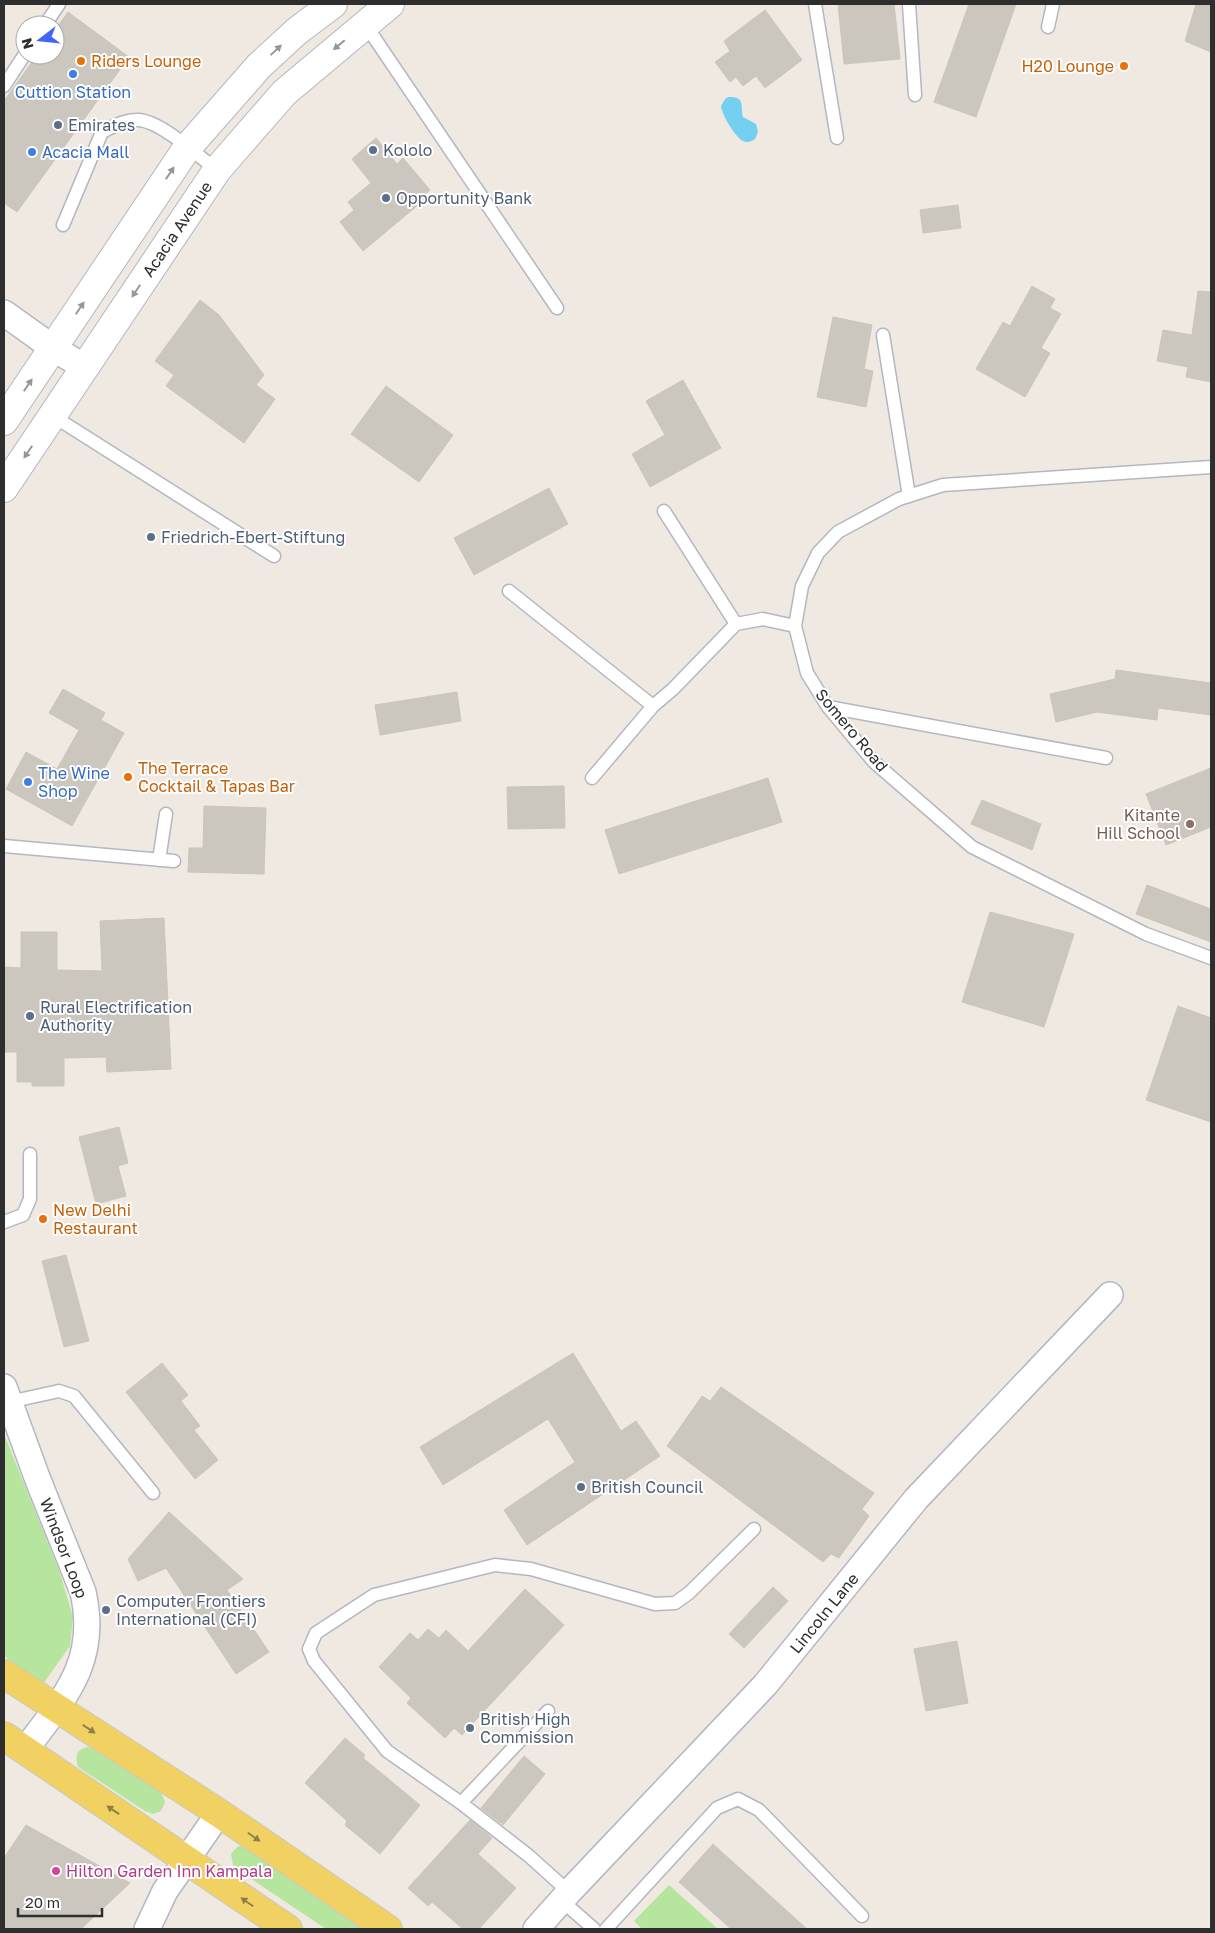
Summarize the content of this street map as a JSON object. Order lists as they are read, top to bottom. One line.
{"streets":{"main road":["Acacia Avenue"],"street":["Windsor Loop","Lincoln Lane"],"lane":["Somero Road"]},"places":["Riders Lounge","H20 Lounge","Cuttion Station","Emirates","Kololo","Acacia Mall","Opportunity Bank","Friedrich-Ebert-Stiftung","The Terrace Cocktail & Tapas Bar","The Wine Shop","Kitante Hill School","Rural Electrification Authority","New Delhi Restaurant","British Council","Computer Frontiers International (CFI)","British High Commission","Hilton Garden Inn Kampala"],"scale_bar":"20 m","north":"left"}
